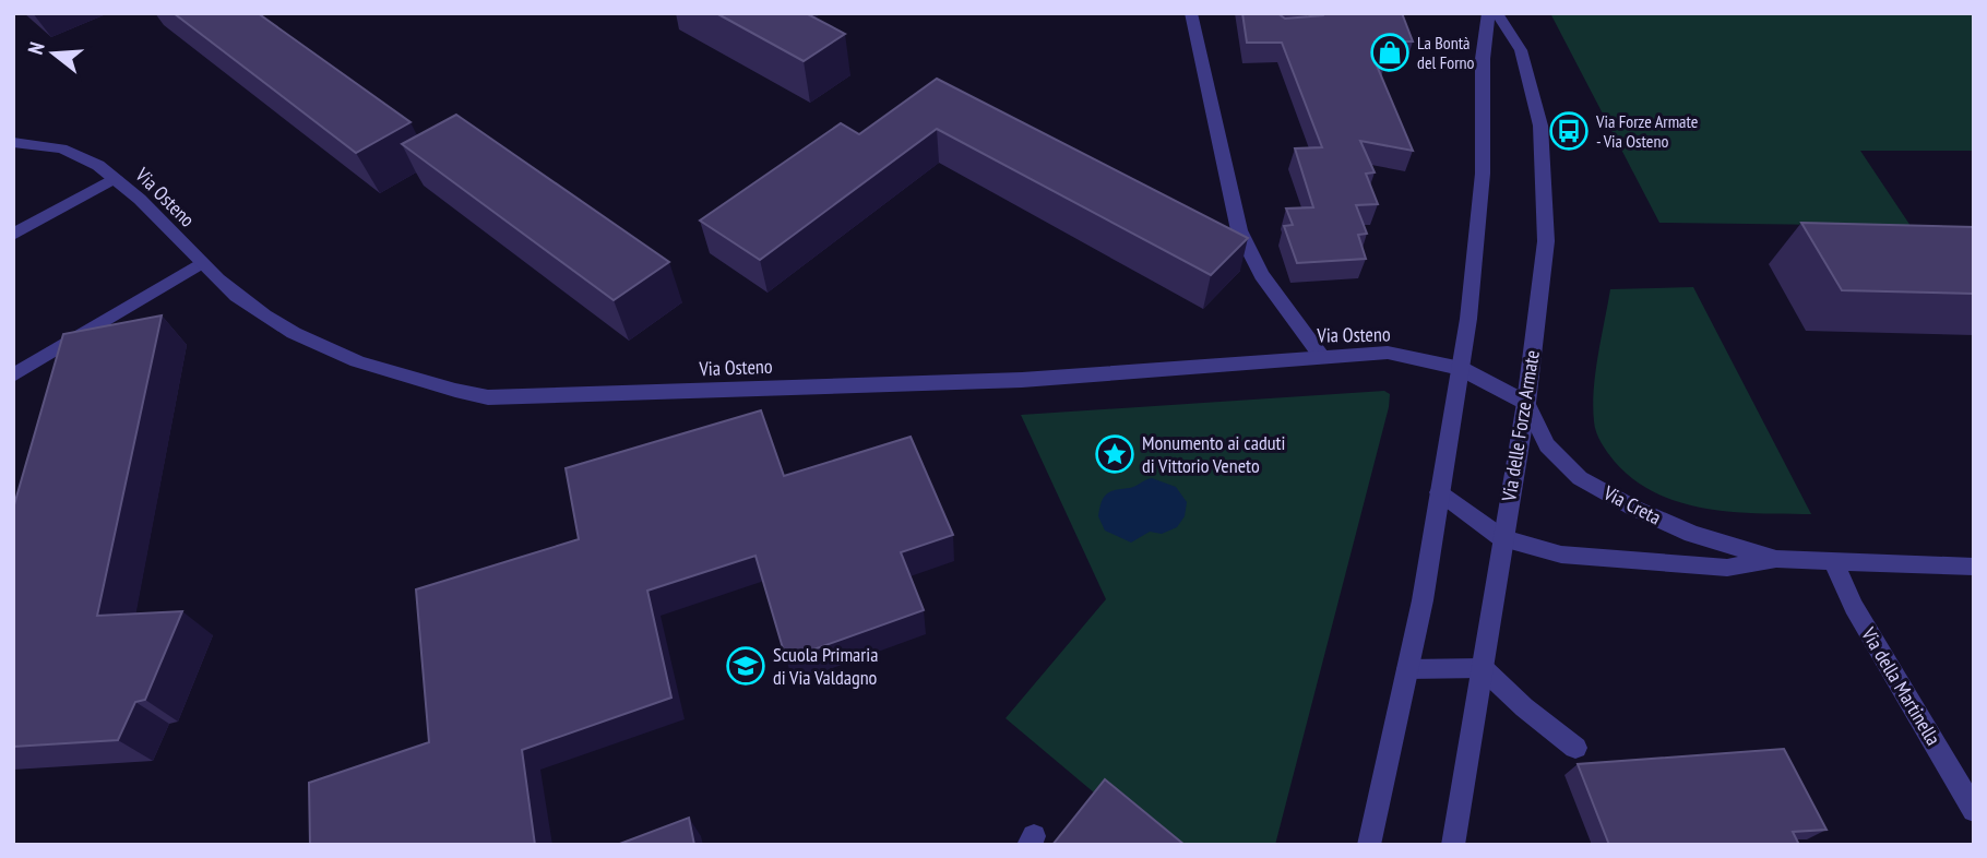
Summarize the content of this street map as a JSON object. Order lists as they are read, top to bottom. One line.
{"streets":{"street":["Via Osteno","Via delle Forze Armate","Via Creta","Via della Martinella"]},"crossings":[["Via Osteno","Via delle Forze Armate"],["Via Osteno","Via Creta"],["Via delle Forze Armate","Via Creta"],["Via Creta","Via della Martinella"]],"places":{"shop":["La Bontà del Forno"],"bus stop":["Via Forze Armate - Via Osteno"],"place":["Monumento ai caduti di Vittorio Veneto"],"school or university":["Scuola Primaria di Via Valdagno"]},"north":"left"}
